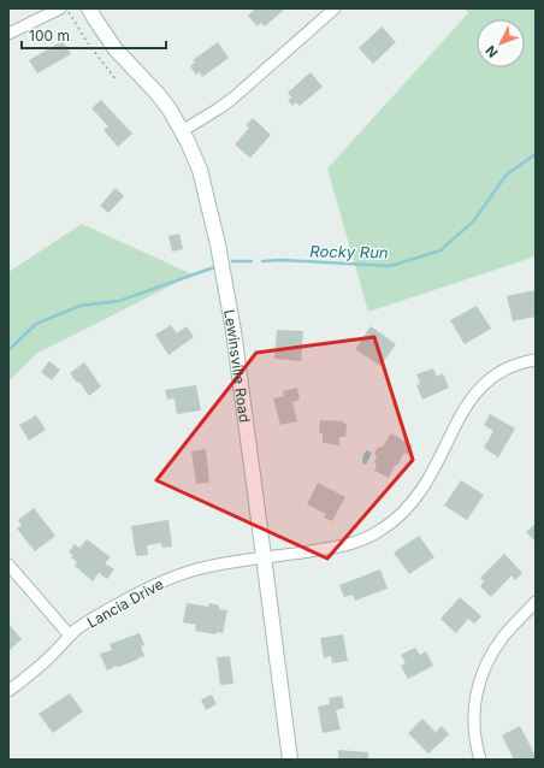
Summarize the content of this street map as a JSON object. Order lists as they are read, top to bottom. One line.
{"streets":{"main road":["Lewinsville Road"],"street":["Lancia Drive"]},"crossings":[["Lewinsville Road","Lancia Drive"]],"water":["Rocky Run"],"scale_bar":"100 m","north":"bottom left"}
